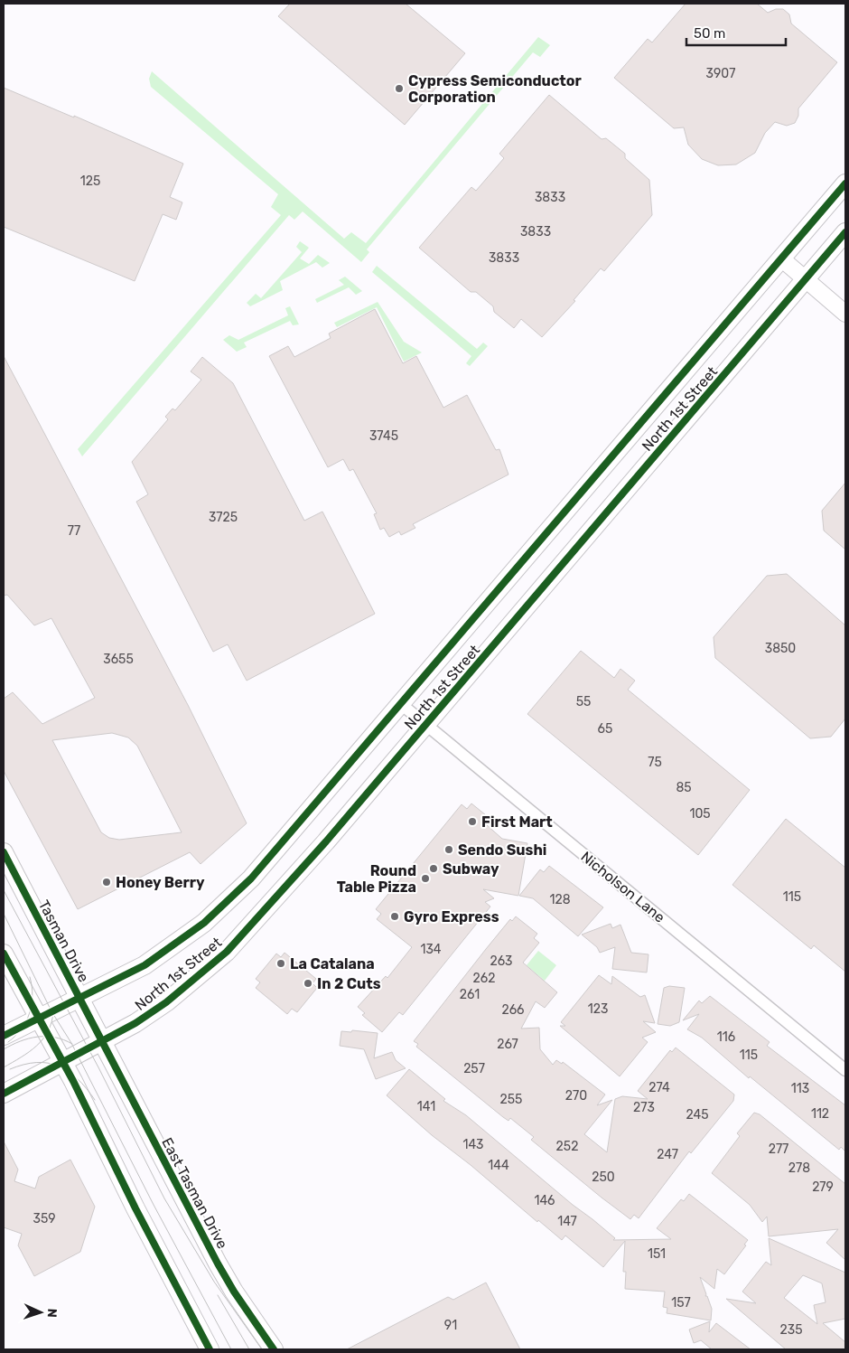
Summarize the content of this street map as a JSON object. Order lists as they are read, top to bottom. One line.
{"streets":{"main road":["North 1st Street","Tasman Drive","East Tasman Drive"],"street":["Nicholson Lane"]},"crossings":[["North 1st Street","Nicholson Lane"],["North 1st Street","Tasman Drive"],["North 1st Street","East Tasman Drive"],["Tasman Drive","East Tasman Drive"]],"places":["Cypress Semiconductor Corporation","First Mart","Sendo Sushi","Subway","Round Table Pizza","Honey Berry","Gyro Express","La Catalana","In 2 Cuts"],"house_numbers":["3907","125","3833","3833","3833","3745","3725","77","3850","3655","55","65","75","85","105","115","128","134","263","262","261","123","266","116","267","115","257","274","113","270","255","141","273","112","245","143","252","277","247","144","278","250","279","146","359","147","151","157","91","235"],"scale_bar":"50 m","north":"right"}
